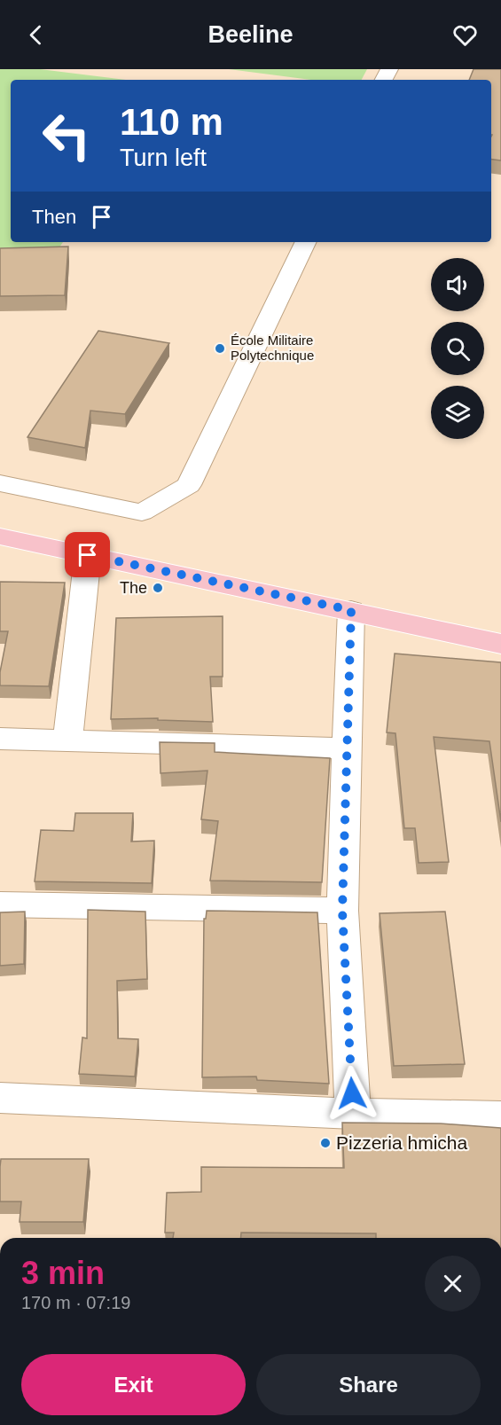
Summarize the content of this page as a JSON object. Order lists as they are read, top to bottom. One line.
{"places":["École Militaire Polytechnique","The","Pizzeria hmicha"],"page":{"header":"Beeline","turn":["110 m","Turn left"],"then":"Then","heading":["3 min","170 m · 07:19"],"buttons":["Exit","Share"]}}
